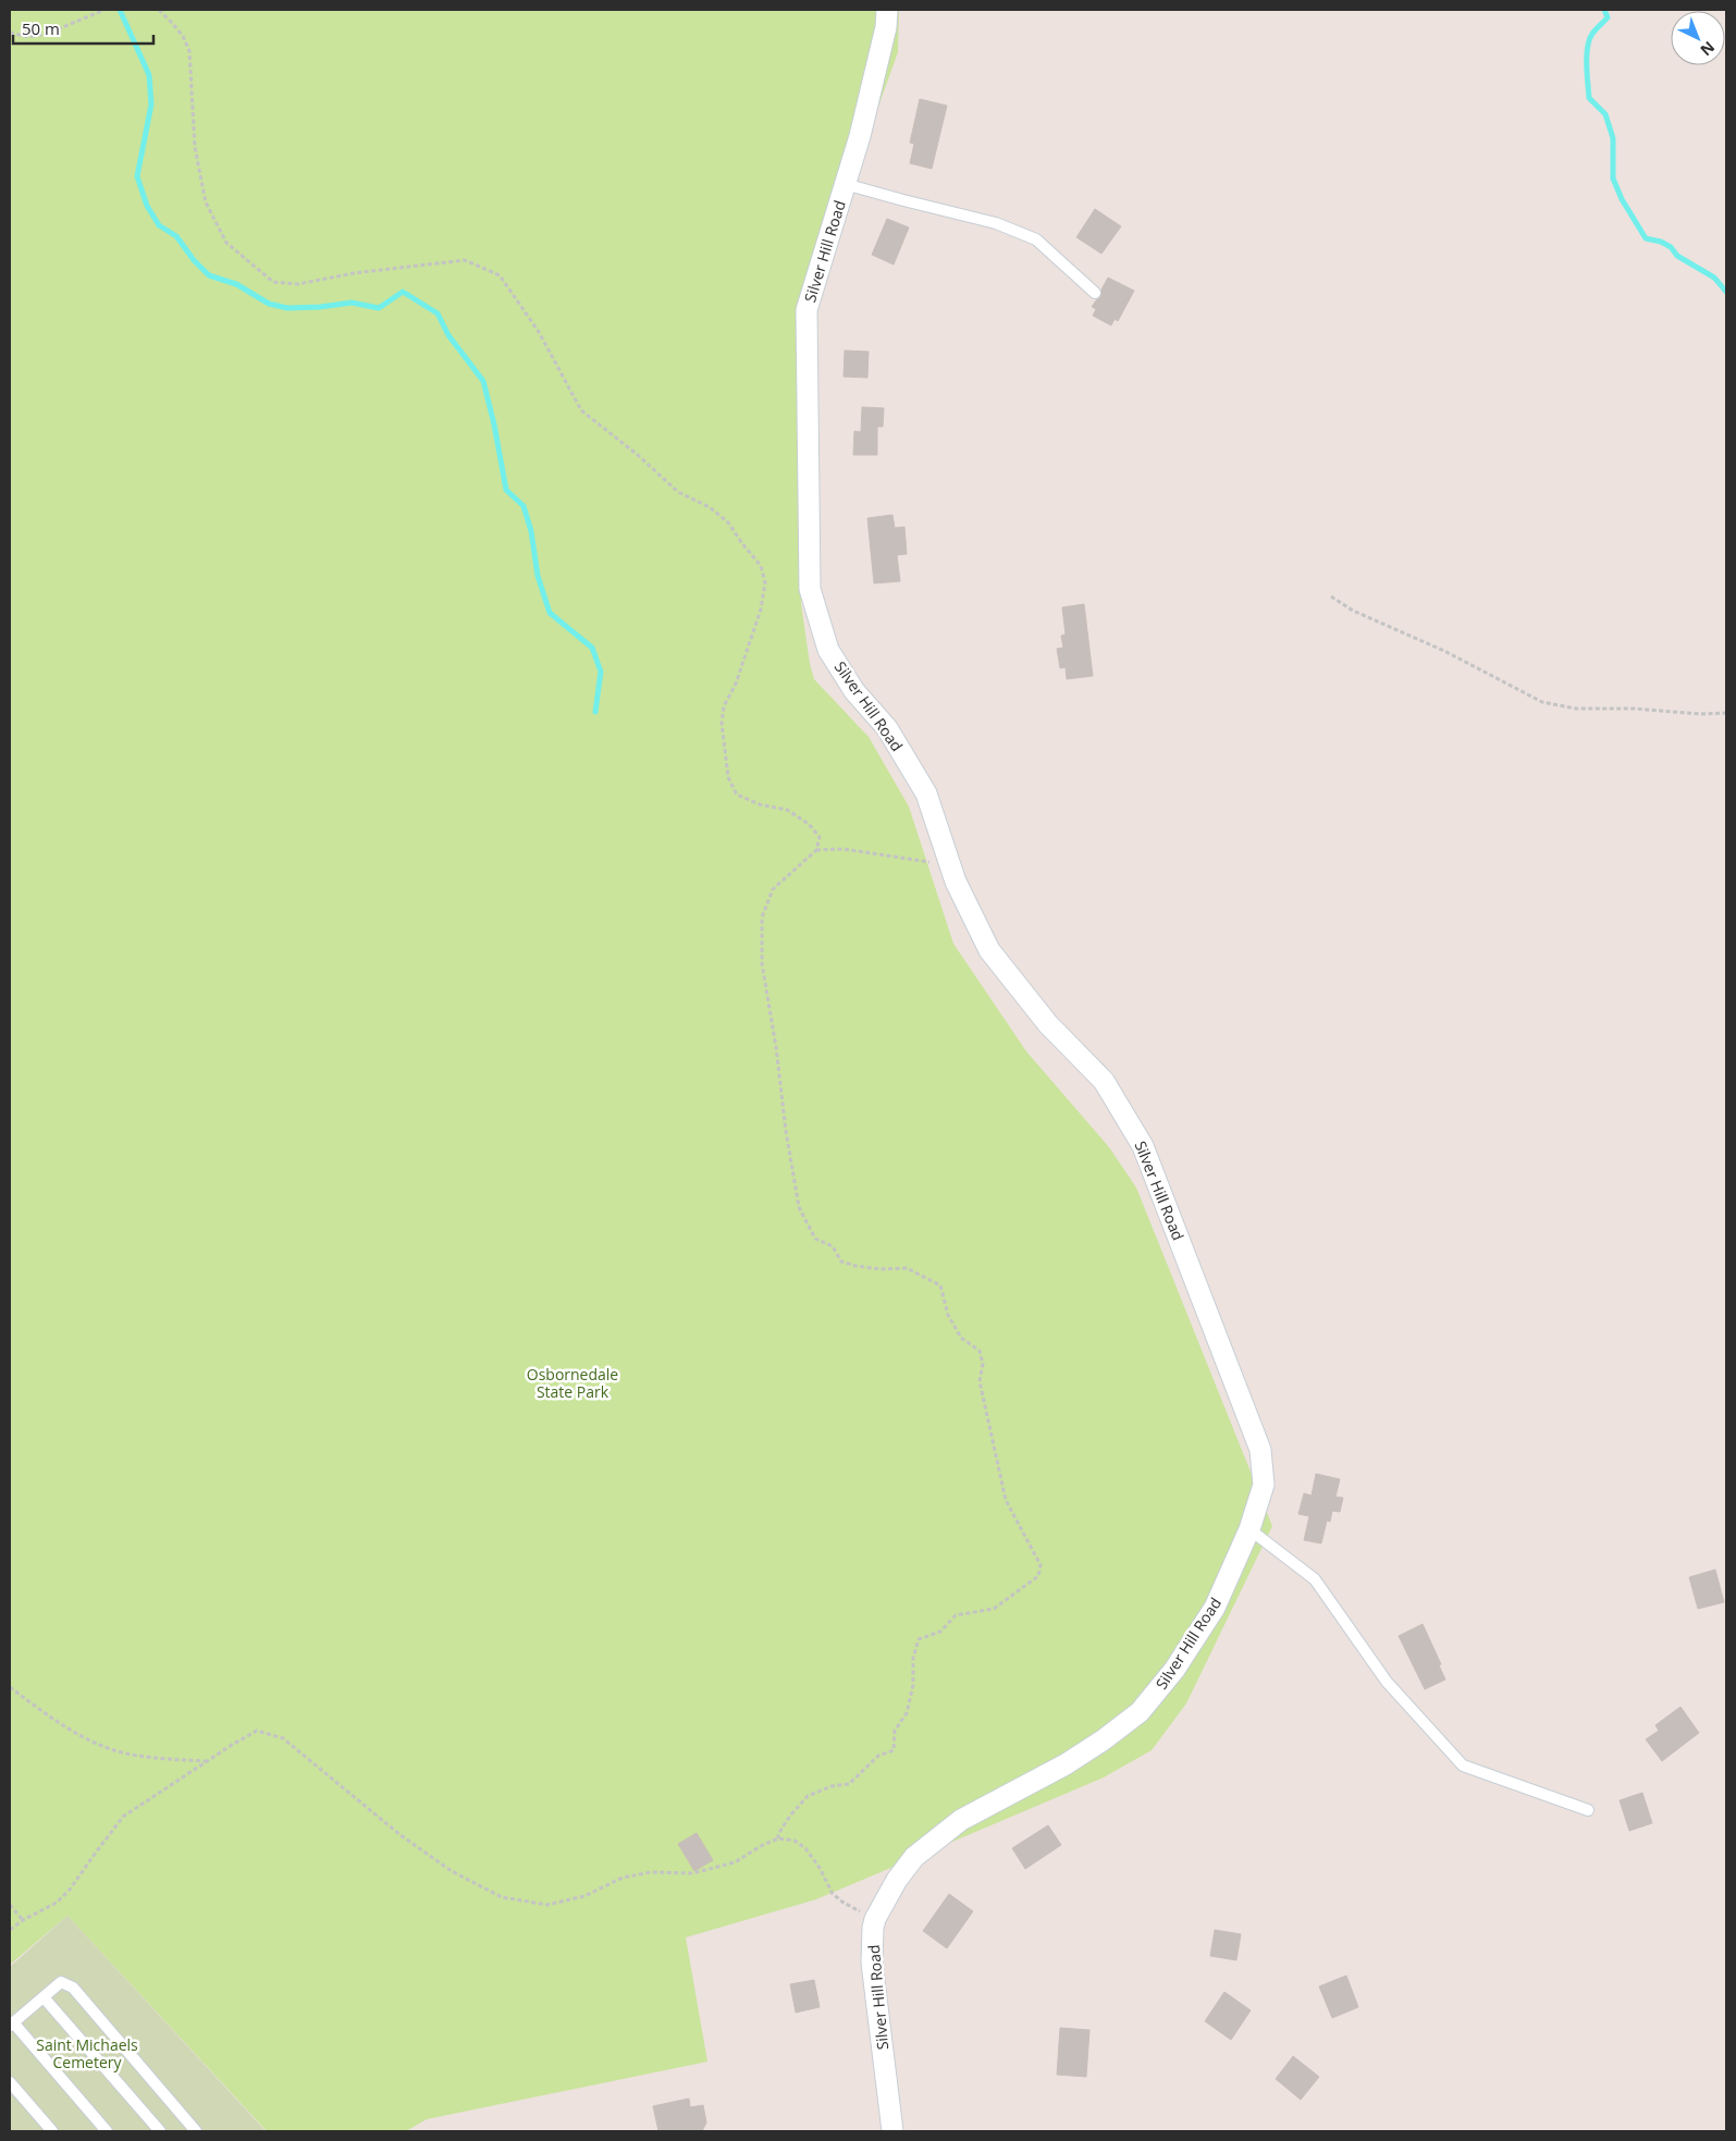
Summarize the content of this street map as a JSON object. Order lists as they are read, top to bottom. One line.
{"streets":{"street":["Silver Hill Road"]},"parks":["Osbornedale State Park","Saint Michaels Cemetery"],"scale_bar":"50 m","north":"bottom right"}
